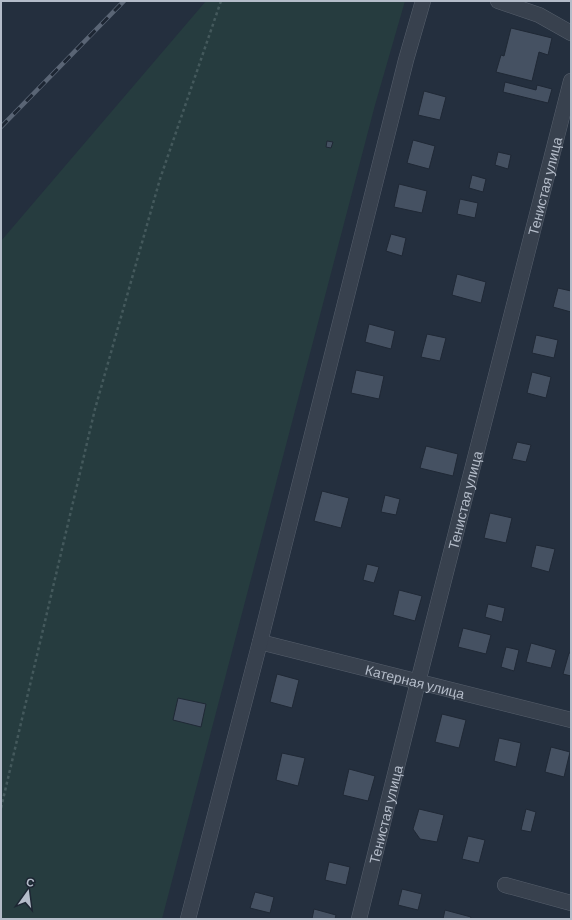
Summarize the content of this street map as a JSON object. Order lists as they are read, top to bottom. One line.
{"streets":{"street":["Тенистая улица","Катерная улица"]},"crossings":[["Тенистая улица","Катерная улица"]],"north":"top"}
